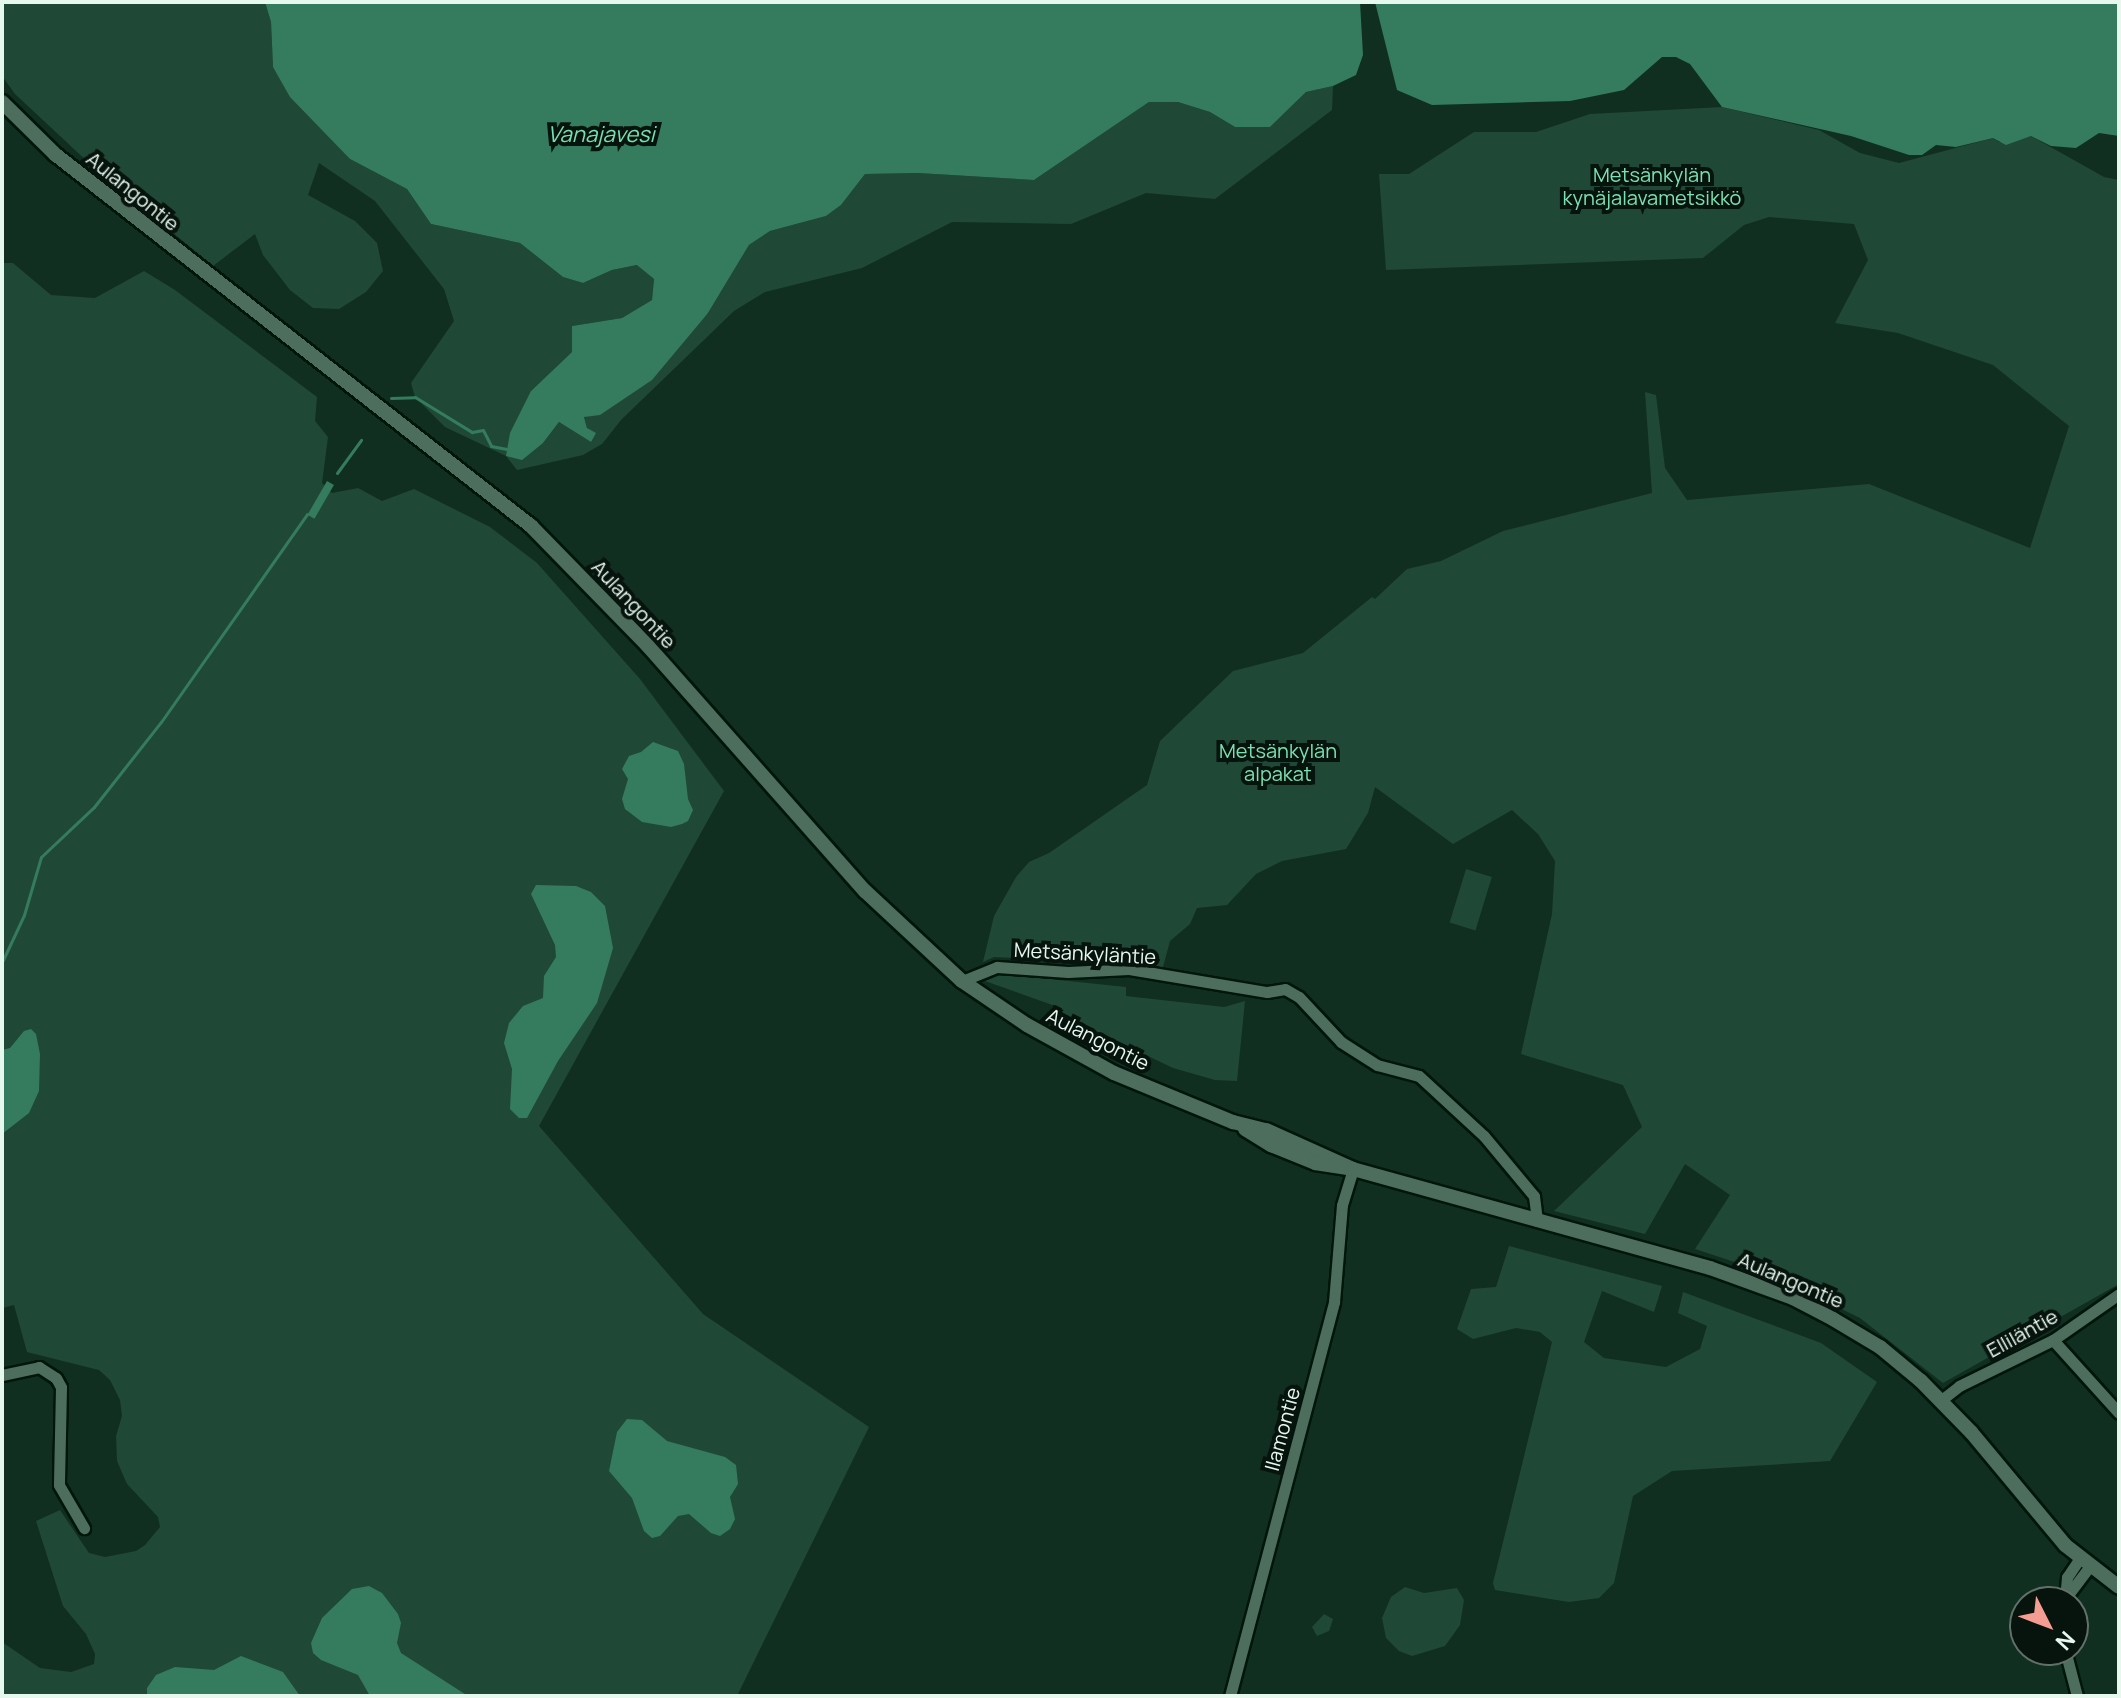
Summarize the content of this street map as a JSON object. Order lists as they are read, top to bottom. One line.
{"streets":{"street":["Aulangontie","Metsänkyläntie","Elliläntie","Ilamontie"]},"crossings":[["Aulangontie","Metsänkyläntie"],["Aulangontie","Elliläntie"],["Aulangontie","Ilamontie"]],"water":["Vanajavesi"],"parks":["Metsänkylän kynäjalavametsikkö","Metsänkylän alpakat"],"north":"bottom right"}
